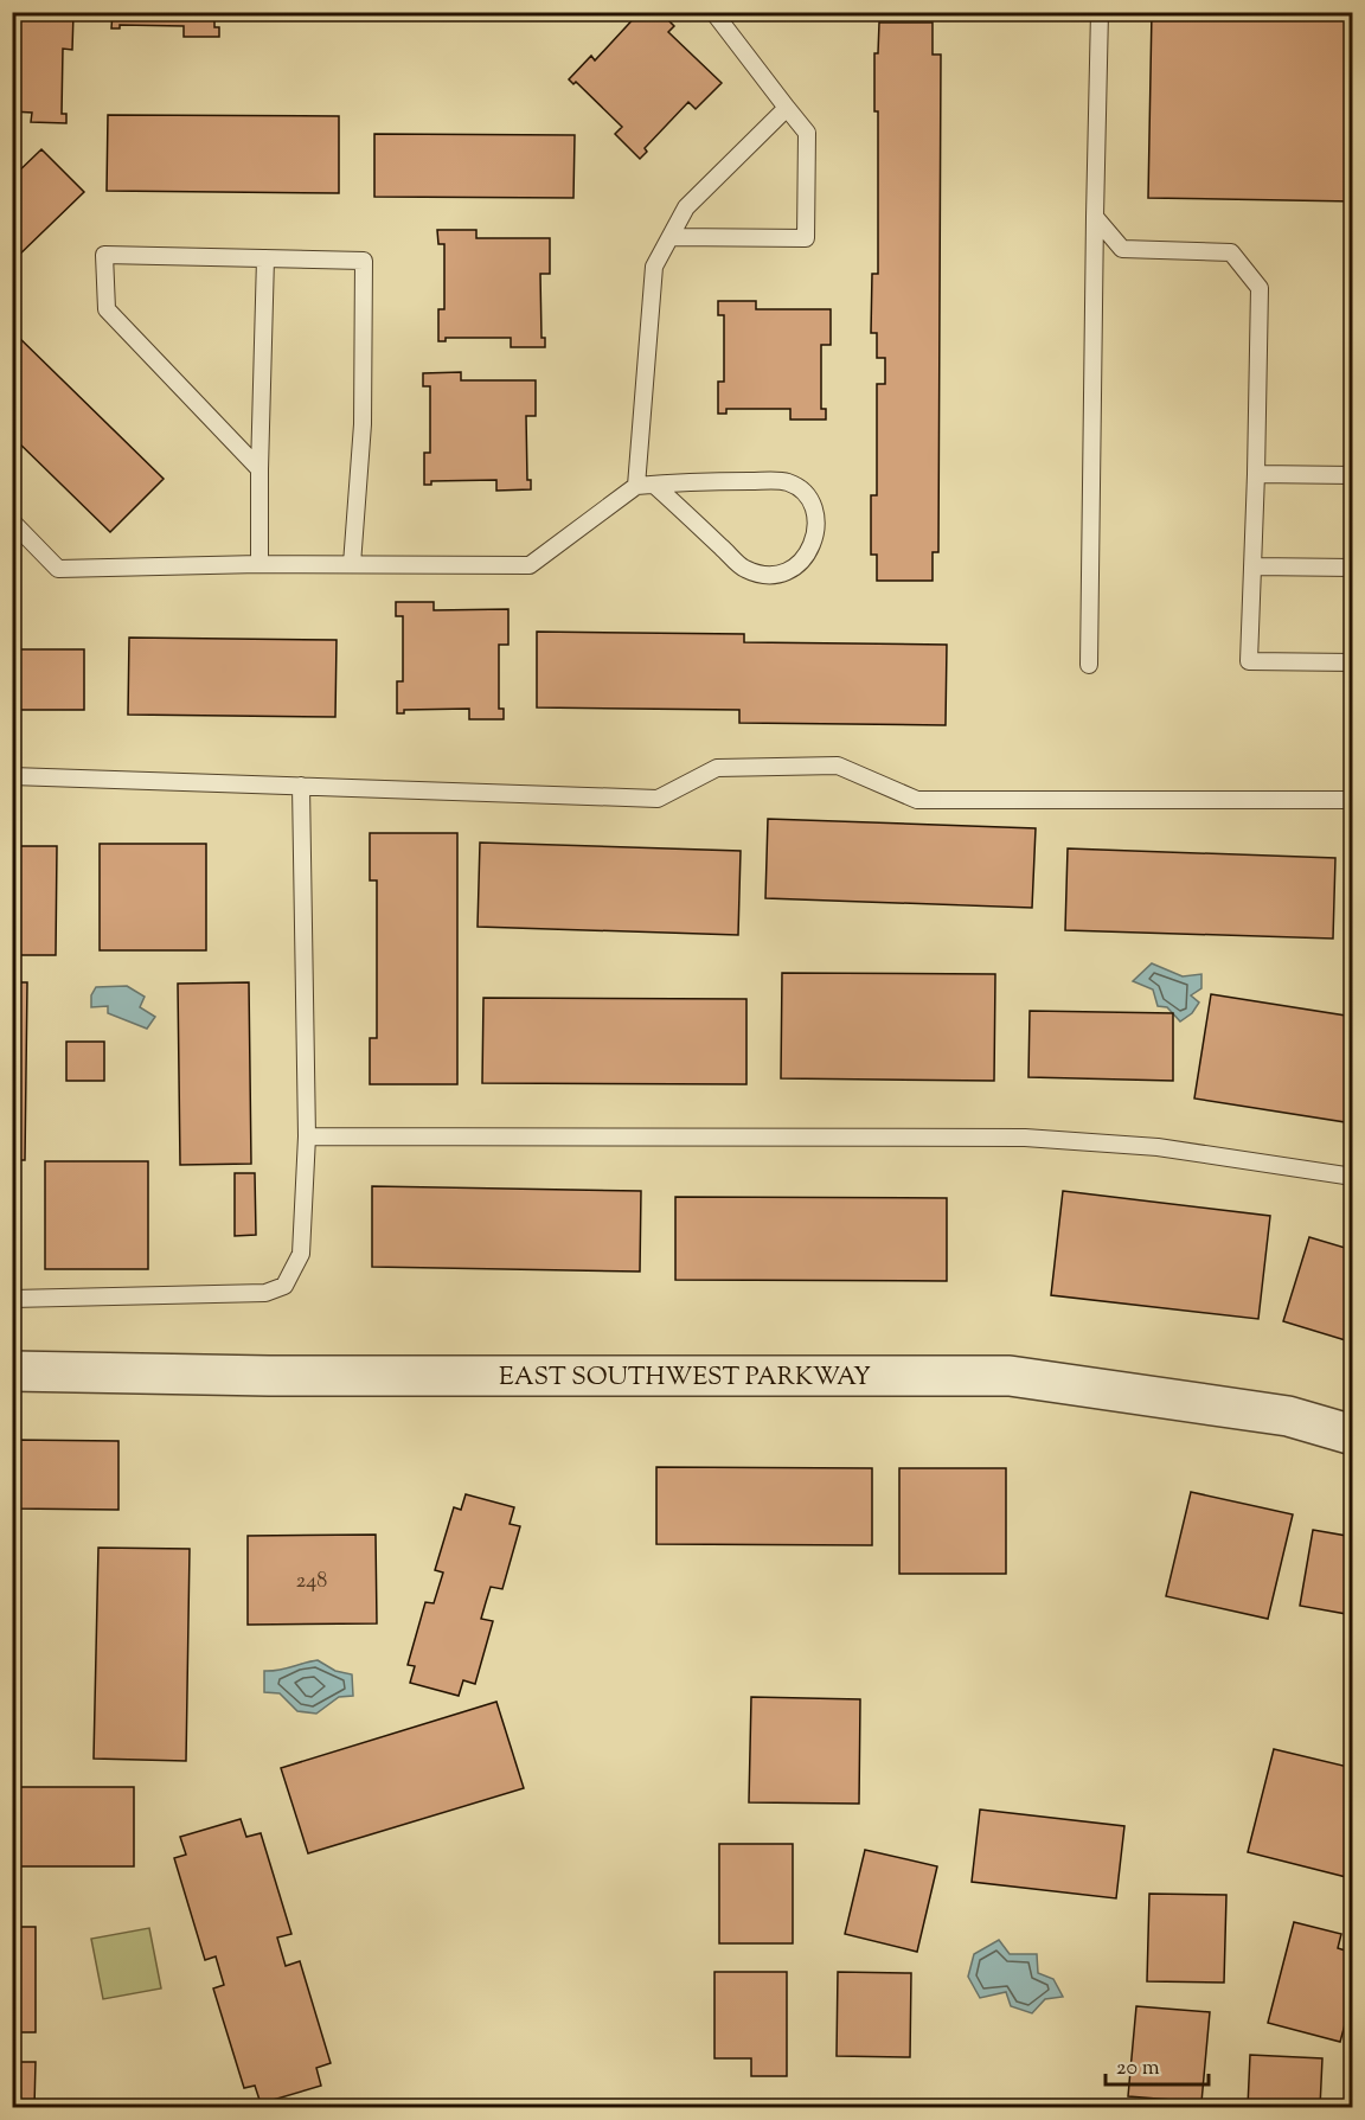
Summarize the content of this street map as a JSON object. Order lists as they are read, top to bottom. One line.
{"streets":{"street":["EAST SOUTHWEST PARKWAY"]},"house_numbers":["248"],"scale_bar":"20 m"}
